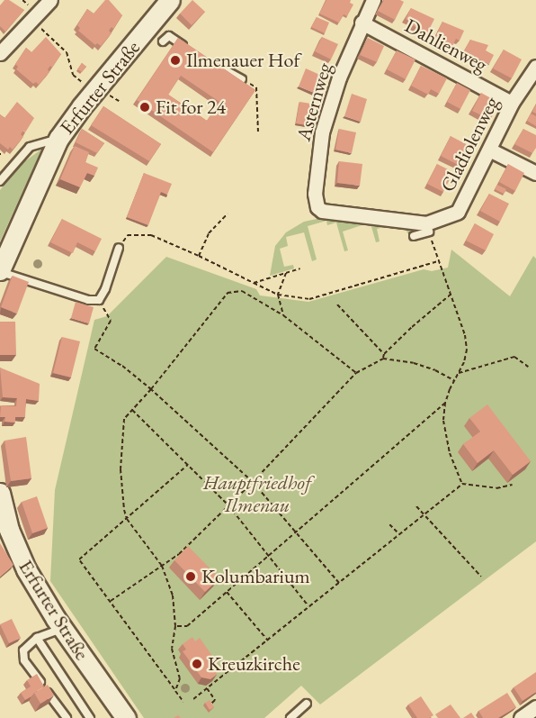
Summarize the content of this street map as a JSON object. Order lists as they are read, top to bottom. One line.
{"streets":{"main road":["Erfurter Straße"],"street":["Dahlienweg","Asternweg","Gladiolenweg"]},"crossings":[["Dahlienweg","Asternweg"],["Dahlienweg","Gladiolenweg"],["Asternweg","Gladiolenweg"]],"parks":["Hauptfriedhof Ilmenau"],"places":["Ilmenauer Hof","Fit for 24","Kolumbarium","Kreuzkirche"]}
